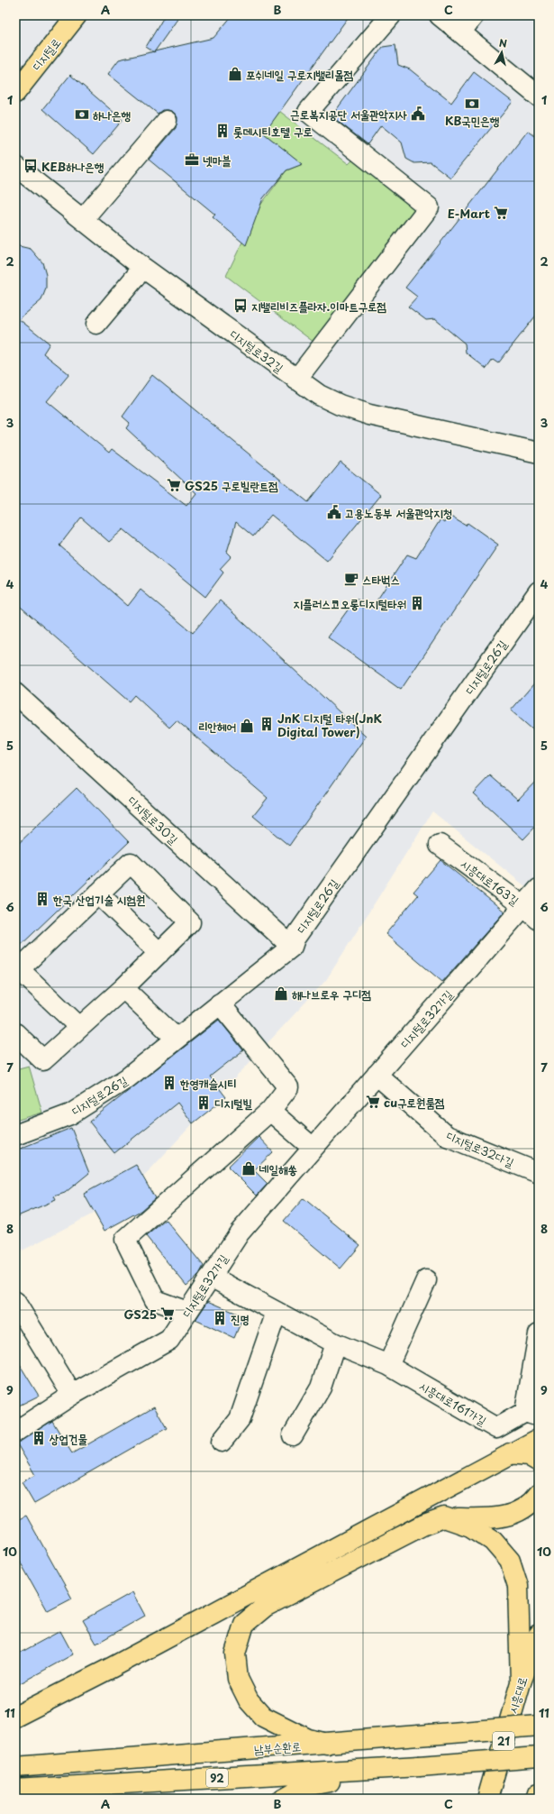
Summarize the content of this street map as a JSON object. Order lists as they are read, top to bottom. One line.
{"streets":{"main road":["디지털로","시흥대로","21","남부순환로","92"],"street":["디지털로32길","디지털로26길","디지털로30길","시흥대로163길","디지털로32가길","디지털로32다길","시흥대로161가길"]},"crossings":[["디지털로26길","디지털로30길"],["시흥대로163길","디지털로32가길"],["디지털로32가길","디지털로32다길"],["디지털로32가길","시흥대로161가길"]],"places":{"shop":["포쉬네일 구로지밸리몰점","리안헤어","해나브로우 구디점","네일해쏭"],"bank":["KB국민은행","하나은행"],"public building":["근로복지공단 서울관악지사","고용노동부 서울관악지청"],"building":["롯데시티호텔 구로","지플러스코오롱디지털타워","JnK 디지털 타워(JnK Digital Tower)","한국 산업기술 시험원","한영캐슬시티","디지털빌","진명","상업건물"],"office":["넷마블"],"bus stop":["KEB하나은행","지밸리비즈플라자.이마트구로점"],"supermarket":["E-Mart","GS25 구로빌란트점","cu구로원룸점","GS25"],"cafe":["스타벅스"]},"north":"top","grid":{"columns":["A","B","C"],"rows":["1","2","3","4","5","6","7","8","9","10","11"]}}
